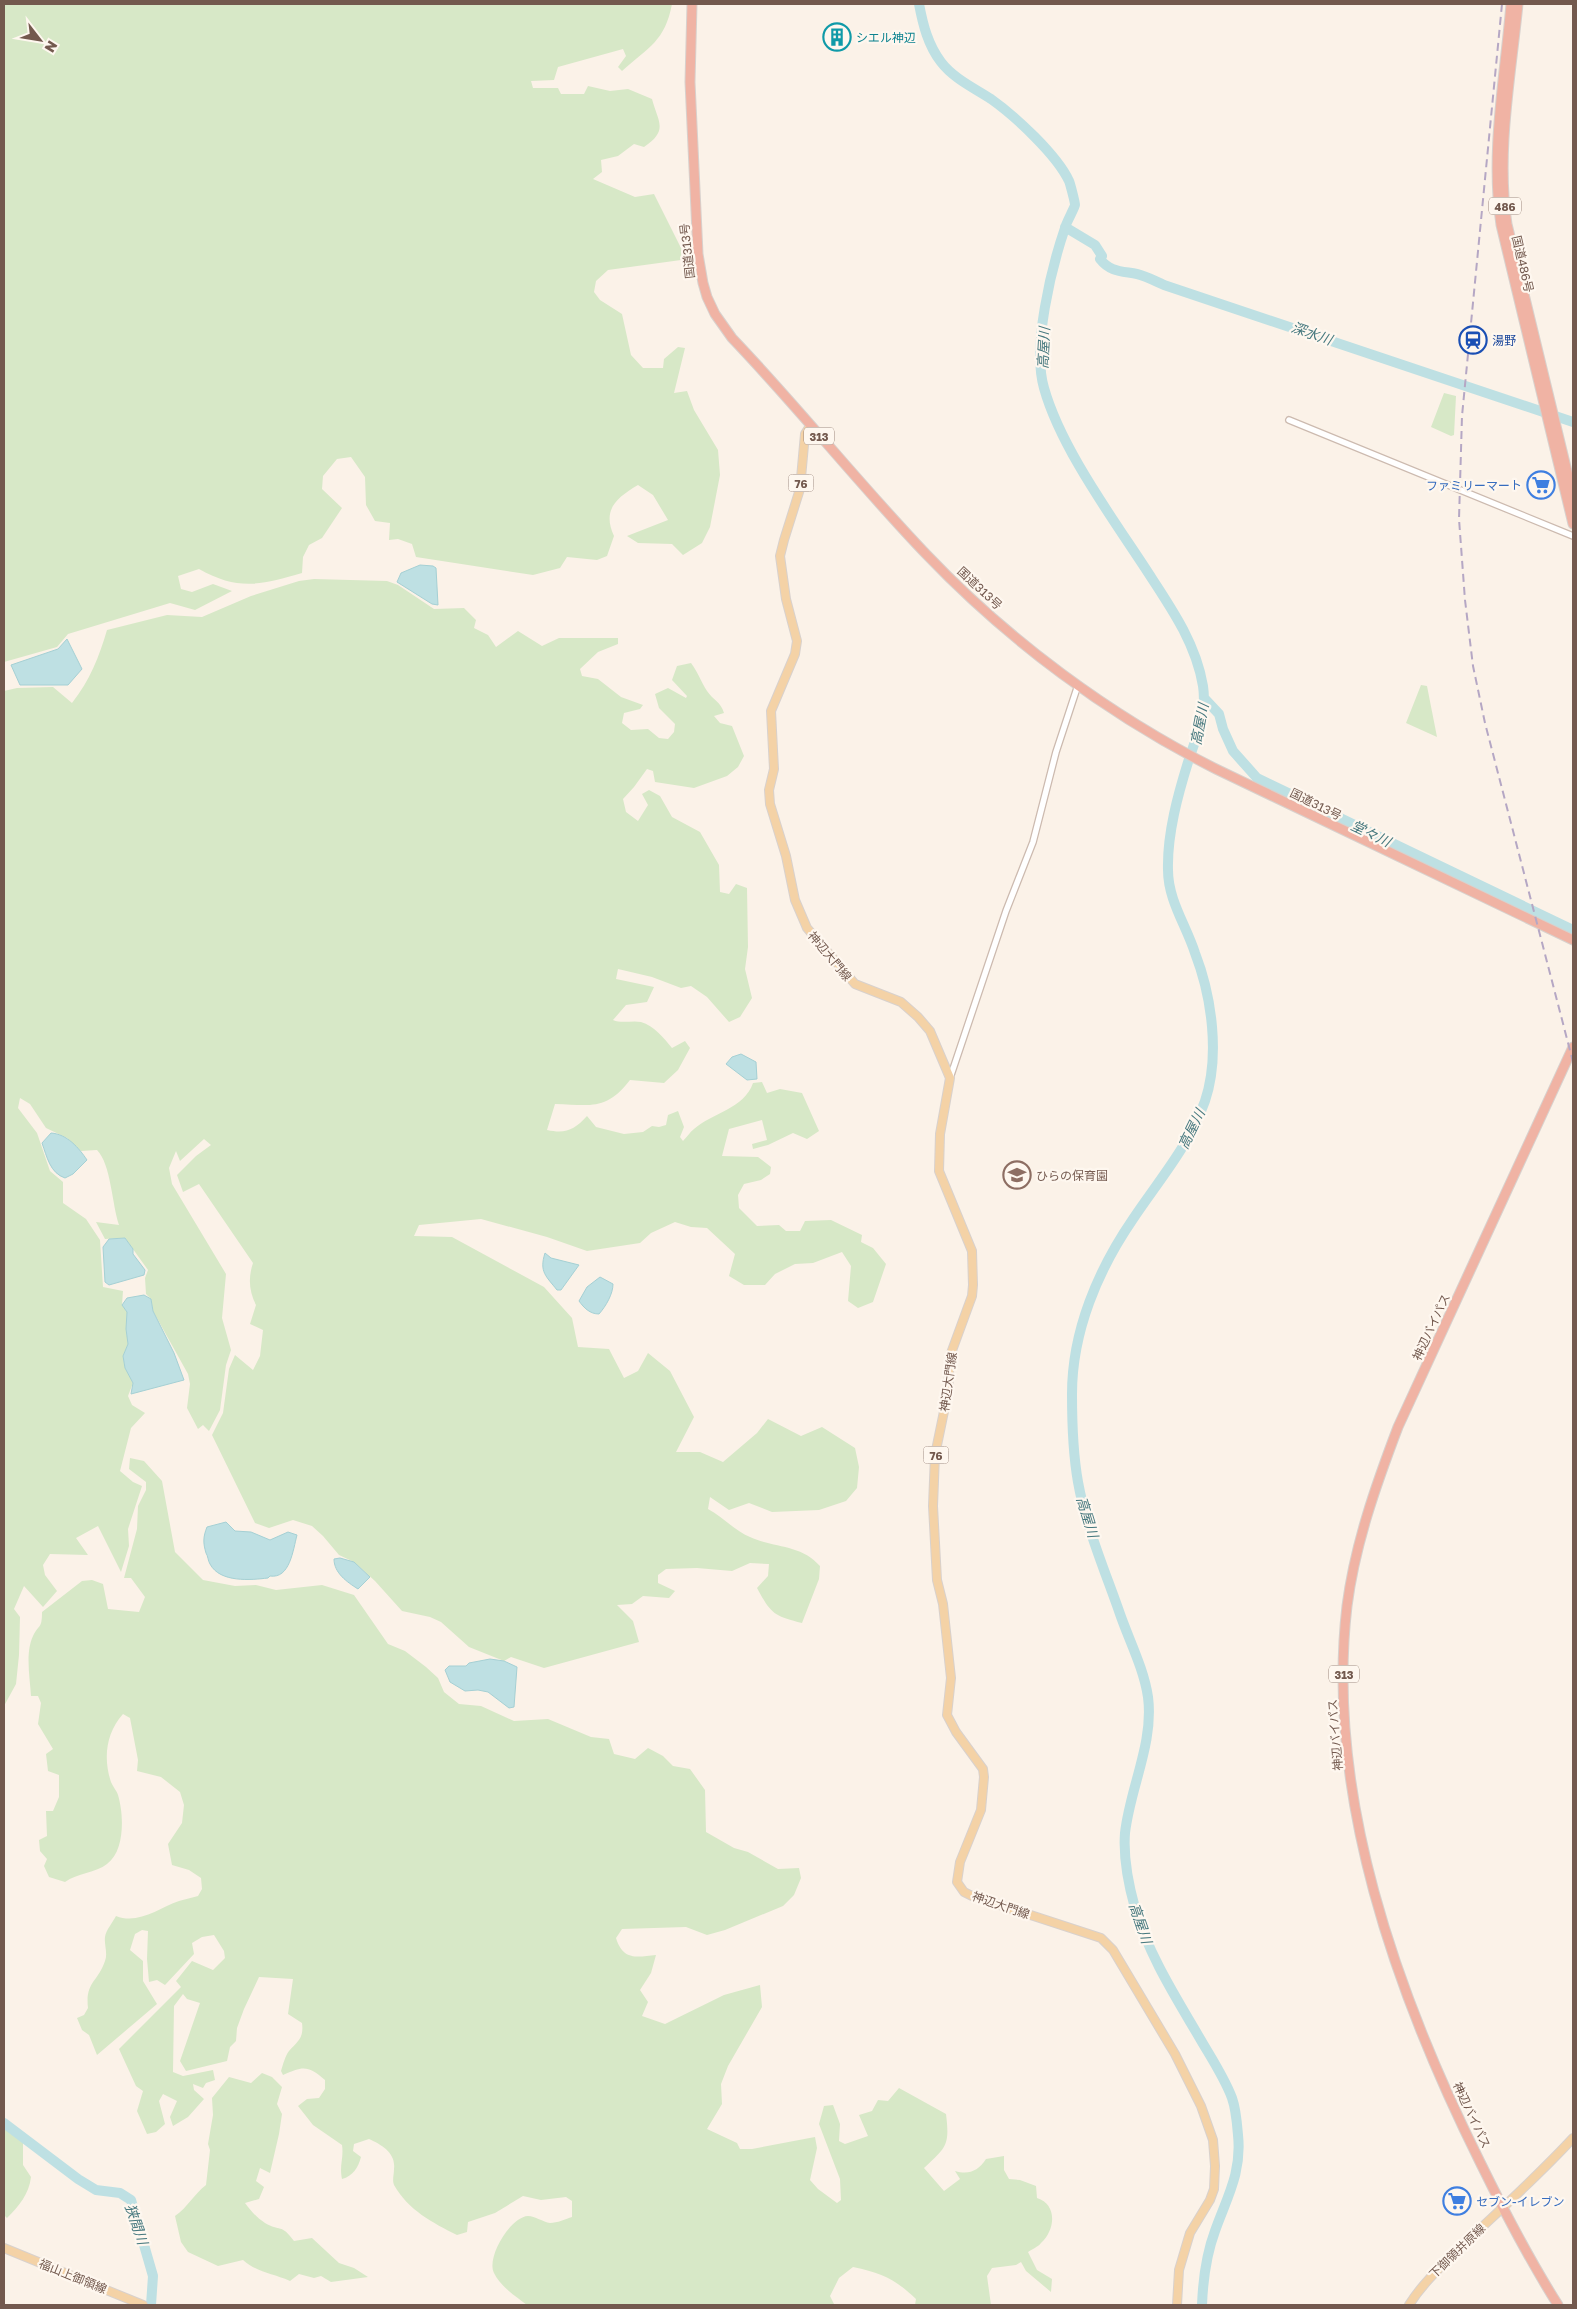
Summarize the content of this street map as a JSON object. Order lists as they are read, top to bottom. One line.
{"streets":{"highway":["486","国道313号","国道486号","313","神辺バイパス"],"main road":["76","神辺大門線","下御領井原線","福山上御領線"]},"crossings":[["国道313号","神辺大門線"],["神辺バイパス","下御領井原線"]],"water":["深水川","高屋川","堂々川","狭間川"],"places":{"building":["シエル神辺"],"station":["湯野"],"supermarket":["ファミリーマート","セブン-イレブン"],"school or university":["ひらの保育園"]},"north":"bottom right"}
